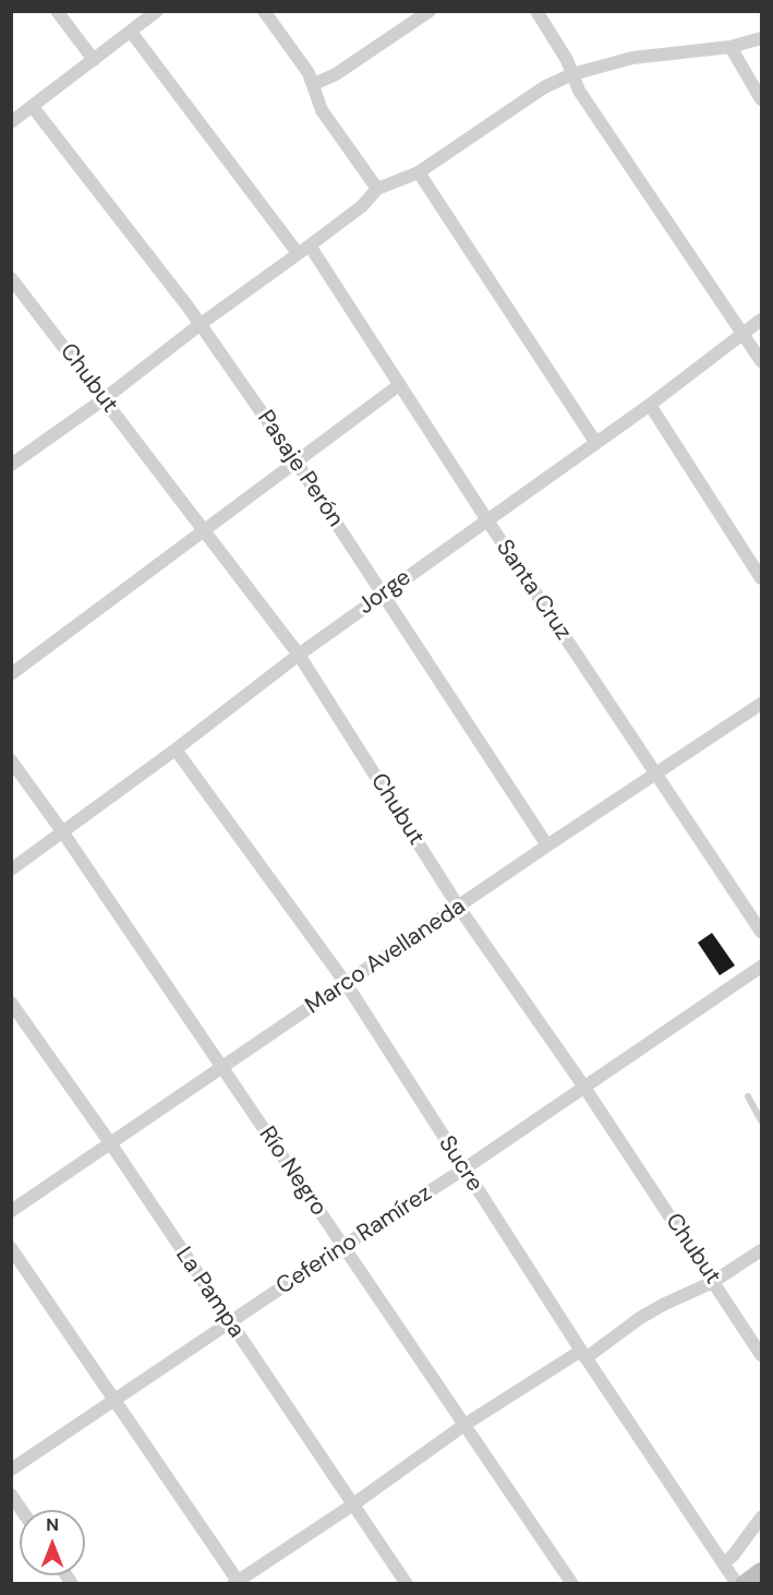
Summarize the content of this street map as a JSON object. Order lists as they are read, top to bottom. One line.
{"streets":{"street":["Chubut","Pasaje Perón","Santa Cruz","Jorge","Marco Avellaneda","Sucre","Río Negro","Ceferino Ramírez","La Pampa"]},"crossings":[["Chubut","Jorge"],["Chubut","Marco Avellaneda"],["Chubut","Ceferino Ramírez"],["Pasaje Perón","Jorge"],["Pasaje Perón","Marco Avellaneda"],["Santa Cruz","Jorge"],["Santa Cruz","Marco Avellaneda"],["Jorge","Sucre"],["Jorge","Río Negro"],["Marco Avellaneda","Sucre"],["Marco Avellaneda","Río Negro"],["Marco Avellaneda","La Pampa"],["Sucre","Ceferino Ramírez"],["Río Negro","Ceferino Ramírez"],["Ceferino Ramírez","La Pampa"]],"north":"top"}
